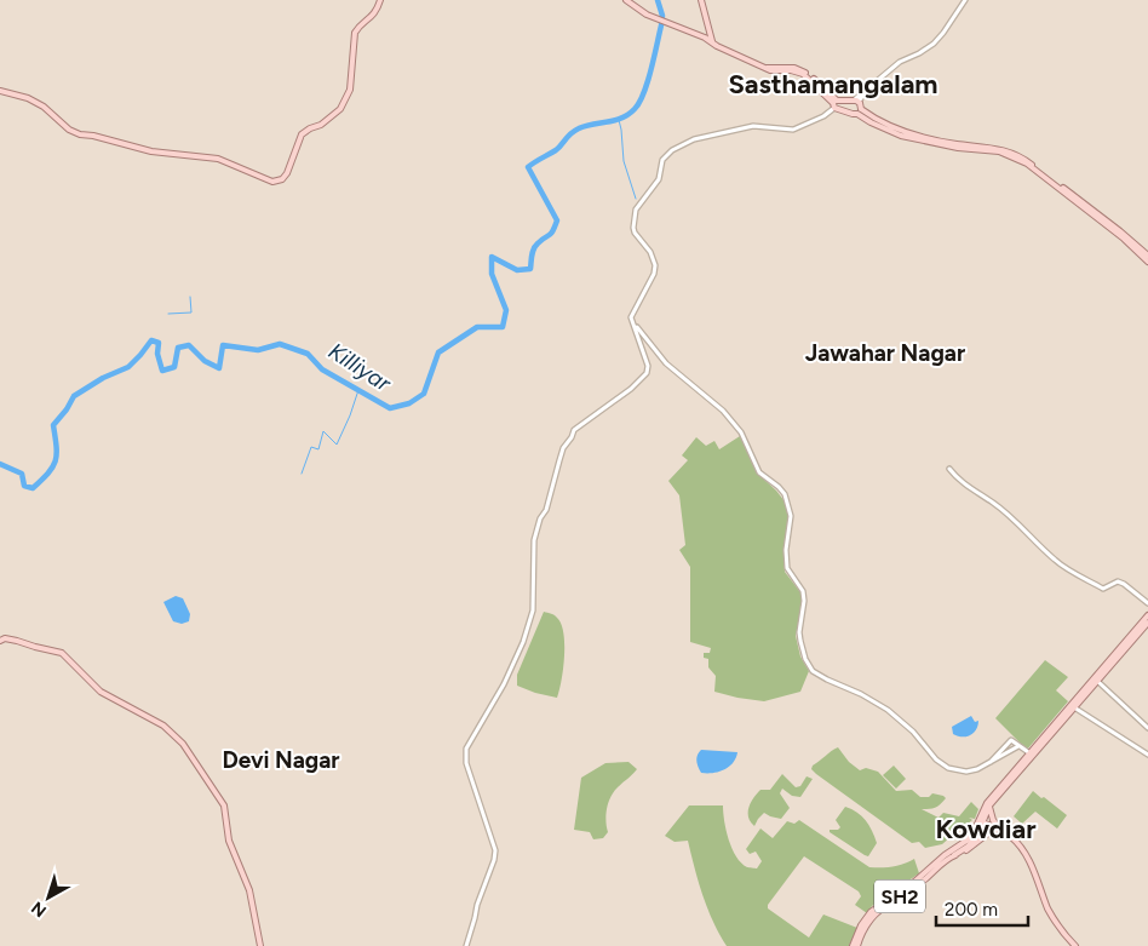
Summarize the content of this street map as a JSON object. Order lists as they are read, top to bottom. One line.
{"streets":{"main road":["SH2"]},"districts":["Sasthamangalam","Jawahar Nagar","Devi Nagar","Kowdiar"],"water":["Killiyar"],"scale_bar":"200 m","north":"bottom left"}
